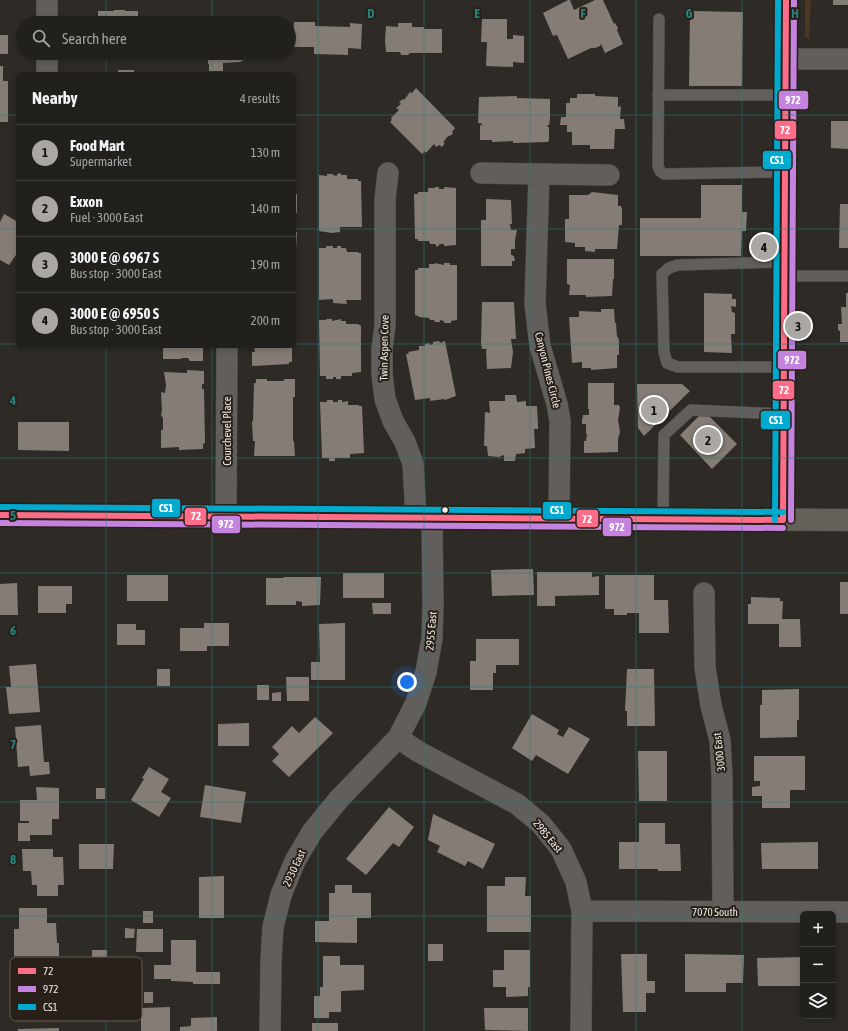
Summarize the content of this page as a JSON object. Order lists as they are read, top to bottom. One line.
{"streets":{"street":["Twin Aspen Cove","Canyon Pines Circle","Courchevel Place","2955 East","3000 East","2985 East","2930 East","7070 South"]},"crossings":[["Twin Aspen Cove","2955 East"],["2955 East","2985 East"],["2955 East","2930 East"],["3000 East","7070 South"],["2985 East","2930 East"],["2985 East","7070 South"]],"lines":["transit line 72","transit line 972","transit line CS1"],"legend":["72","972","CS1"],"page":{"search":"Search here","heading":["Nearby","4 results"],"list":[{"mark":"1","name":"Food Mart","note":"Supermarket","value":"130 m"},{"mark":"2","name":"Exxon","note":"Fuel · 3000 East","value":"140 m"},{"mark":"3","name":"3000 E @ 6967 S","note":"Bus stop · 3000 East","value":"190 m"},{"mark":"4","name":"3000 E @ 6950 S","note":"Bus stop · 3000 East","value":"200 m"}],"pins":["4","3","1","2"],"map_buttons":["+","−"]},"grid":{"columns":["D","E","F","G","H"],"rows":["4","5","6","7","8"]}}
